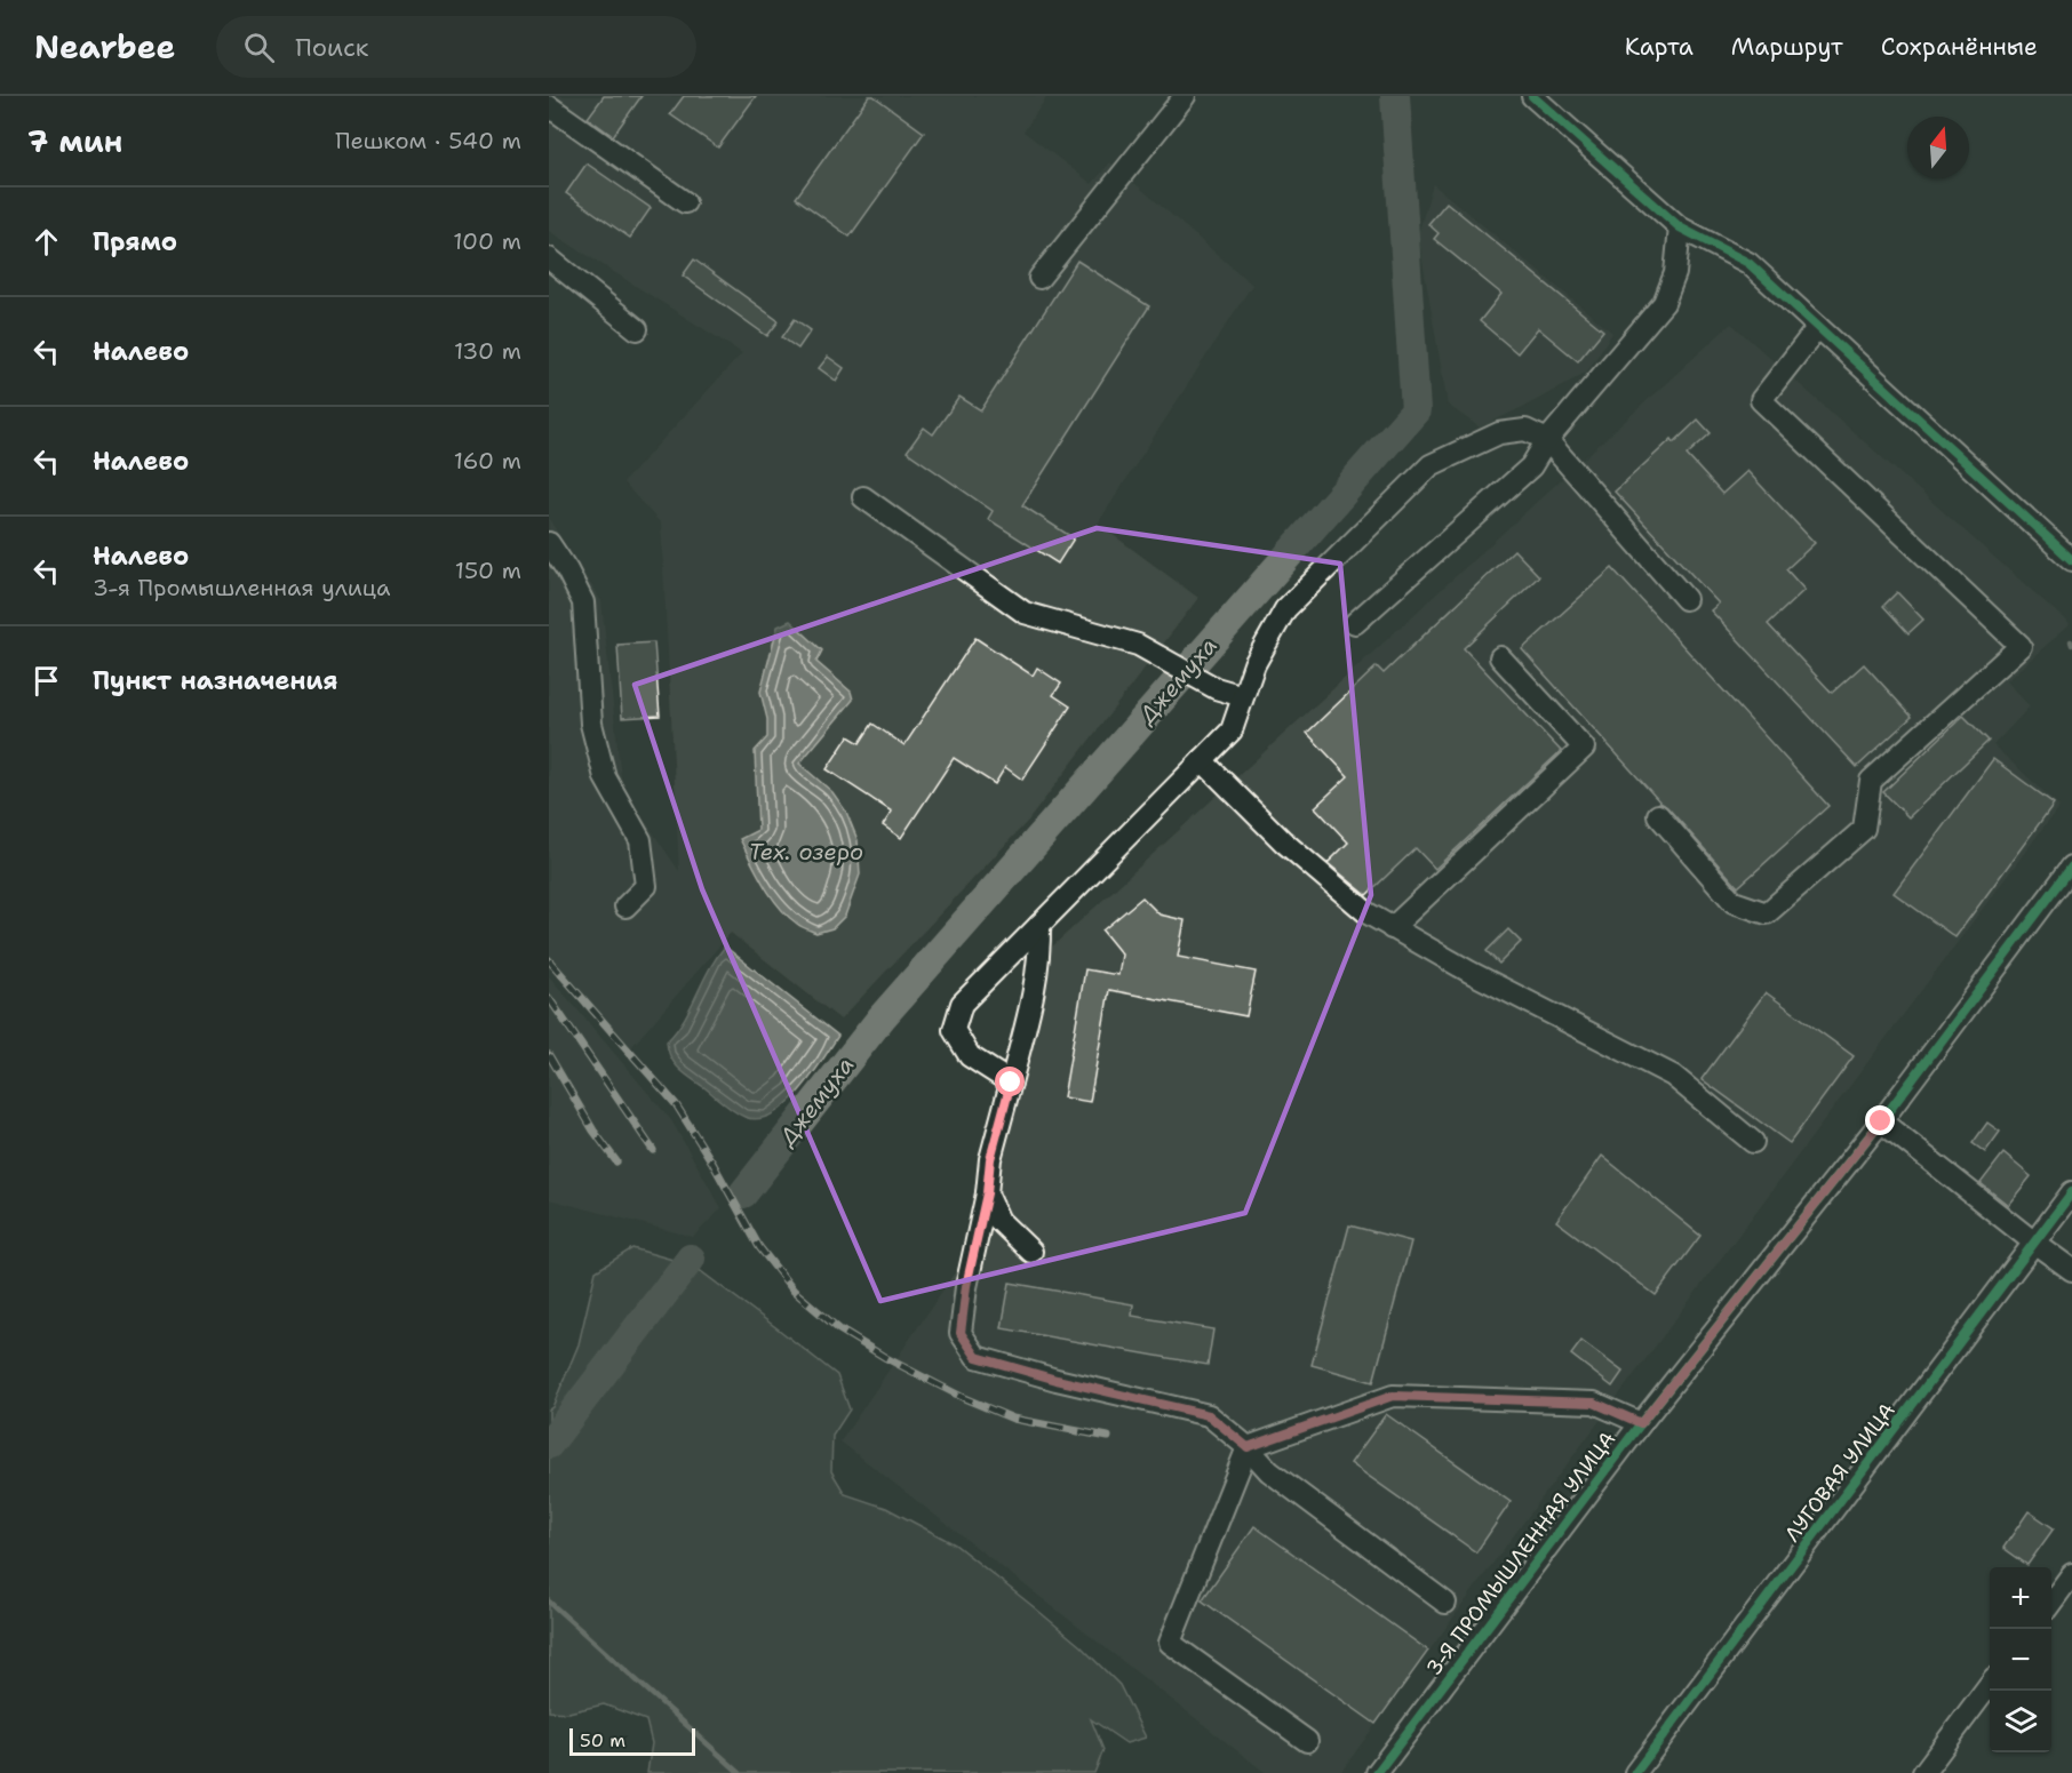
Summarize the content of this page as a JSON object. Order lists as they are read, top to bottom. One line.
{"streets":{"street":["ЛУГОВАЯ УЛИЦА","3-Я ПРОМЫШЛЕННАЯ УЛИЦА"]},"water":["Джемуха","Тех. озеро"],"scale_bar":"50 m","north":"top","page":{"header":"Nearbee","search":"Поиск","nav":["Карта","Маршрут","Сохранённые"],"heading":["7 мин","Пешком · 540 m"],"list":[["Прямо","100 m"],["Налево","130 m"],["Налево","160 m"],["Налево","3-я Промышленная улица","150 m"],"Пункт назначения"],"map_buttons":["+","−"],"scale":"50 m"}}
